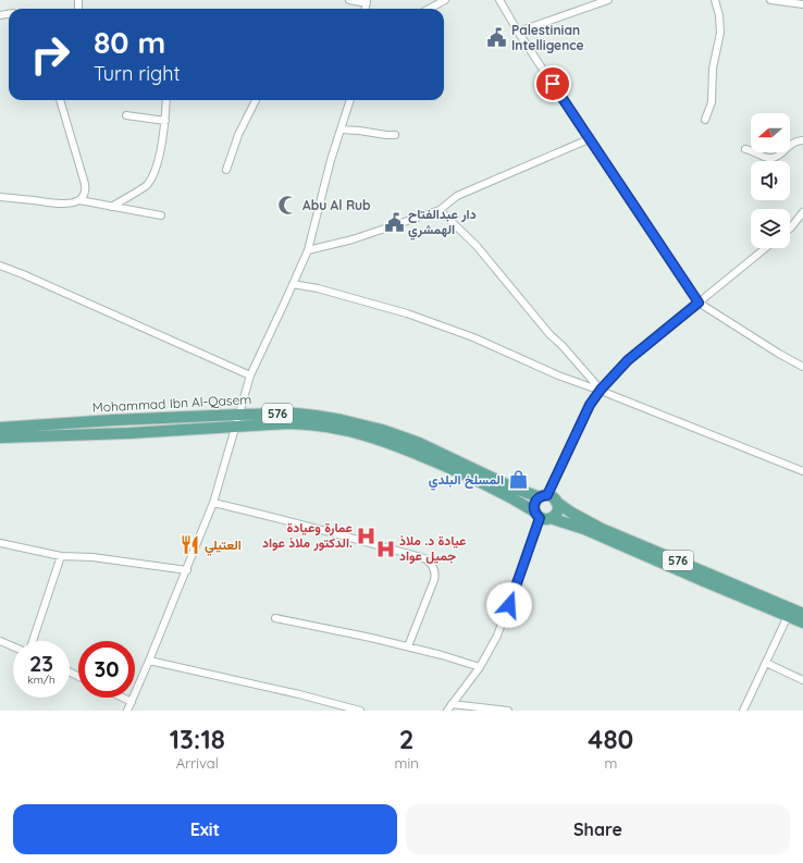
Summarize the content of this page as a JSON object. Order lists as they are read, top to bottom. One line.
{"streets":{"main road":["Mohammad Ibn Al-Qasem","576"]},"places":{"public building":["Palestinian Intelligence","دار عبدالفتاح الهمشري"],"mosque":["Abu Al Rub"],"shop":["المسلخ البلدي"],"hospital":["عمارة وعيادة الدكتور ملاذ عواد.","عيادة د. ملاذ جميل عواد"],"restaurant":["العتيلي"]},"north":"left","page":{"turn":["80 m","Turn right"],"speed":"23 km/h","limit":"30","eta":["13:18","Arrival","2","min","480","m"],"buttons":["Exit","Share"]}}
